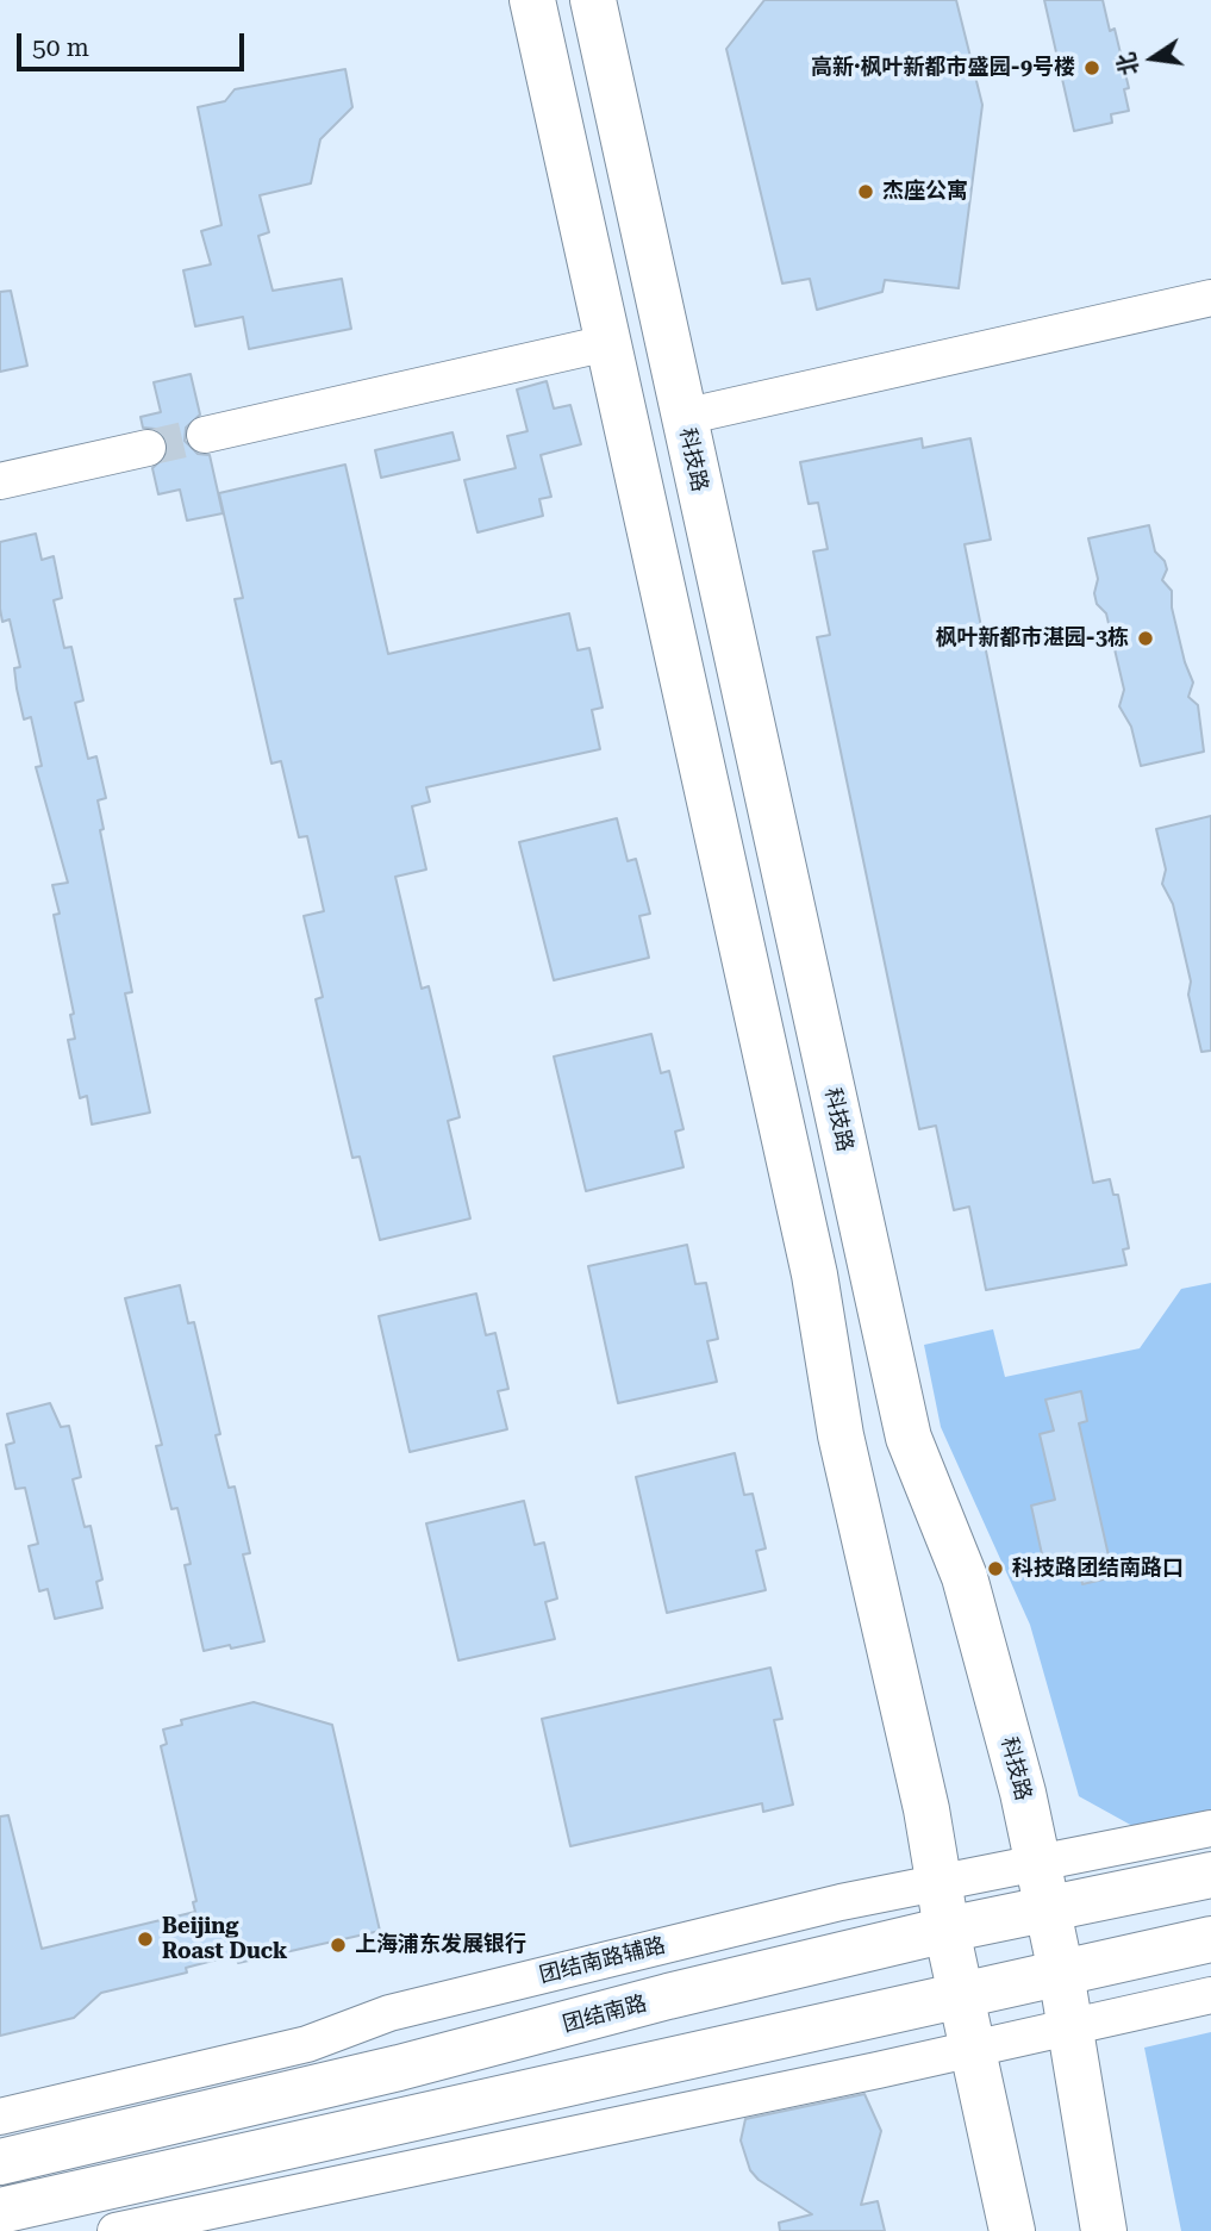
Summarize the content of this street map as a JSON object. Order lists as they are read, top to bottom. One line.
{"streets":{"main road":["科技路","团结南路"],"street":["团结南路辅路"]},"crossings":[["科技路","团结南路辅路"],["科技路","团结南路"],["团结南路辅路","团结南路"]],"places":["高新·枫叶新都市盛园-9号楼","杰座公寓","枫叶新都市湛园-3栋","科技路团结南路口","Beijing Roast Duck","上海浦东发展银行"],"scale_bar":"50 m","north":"left"}
